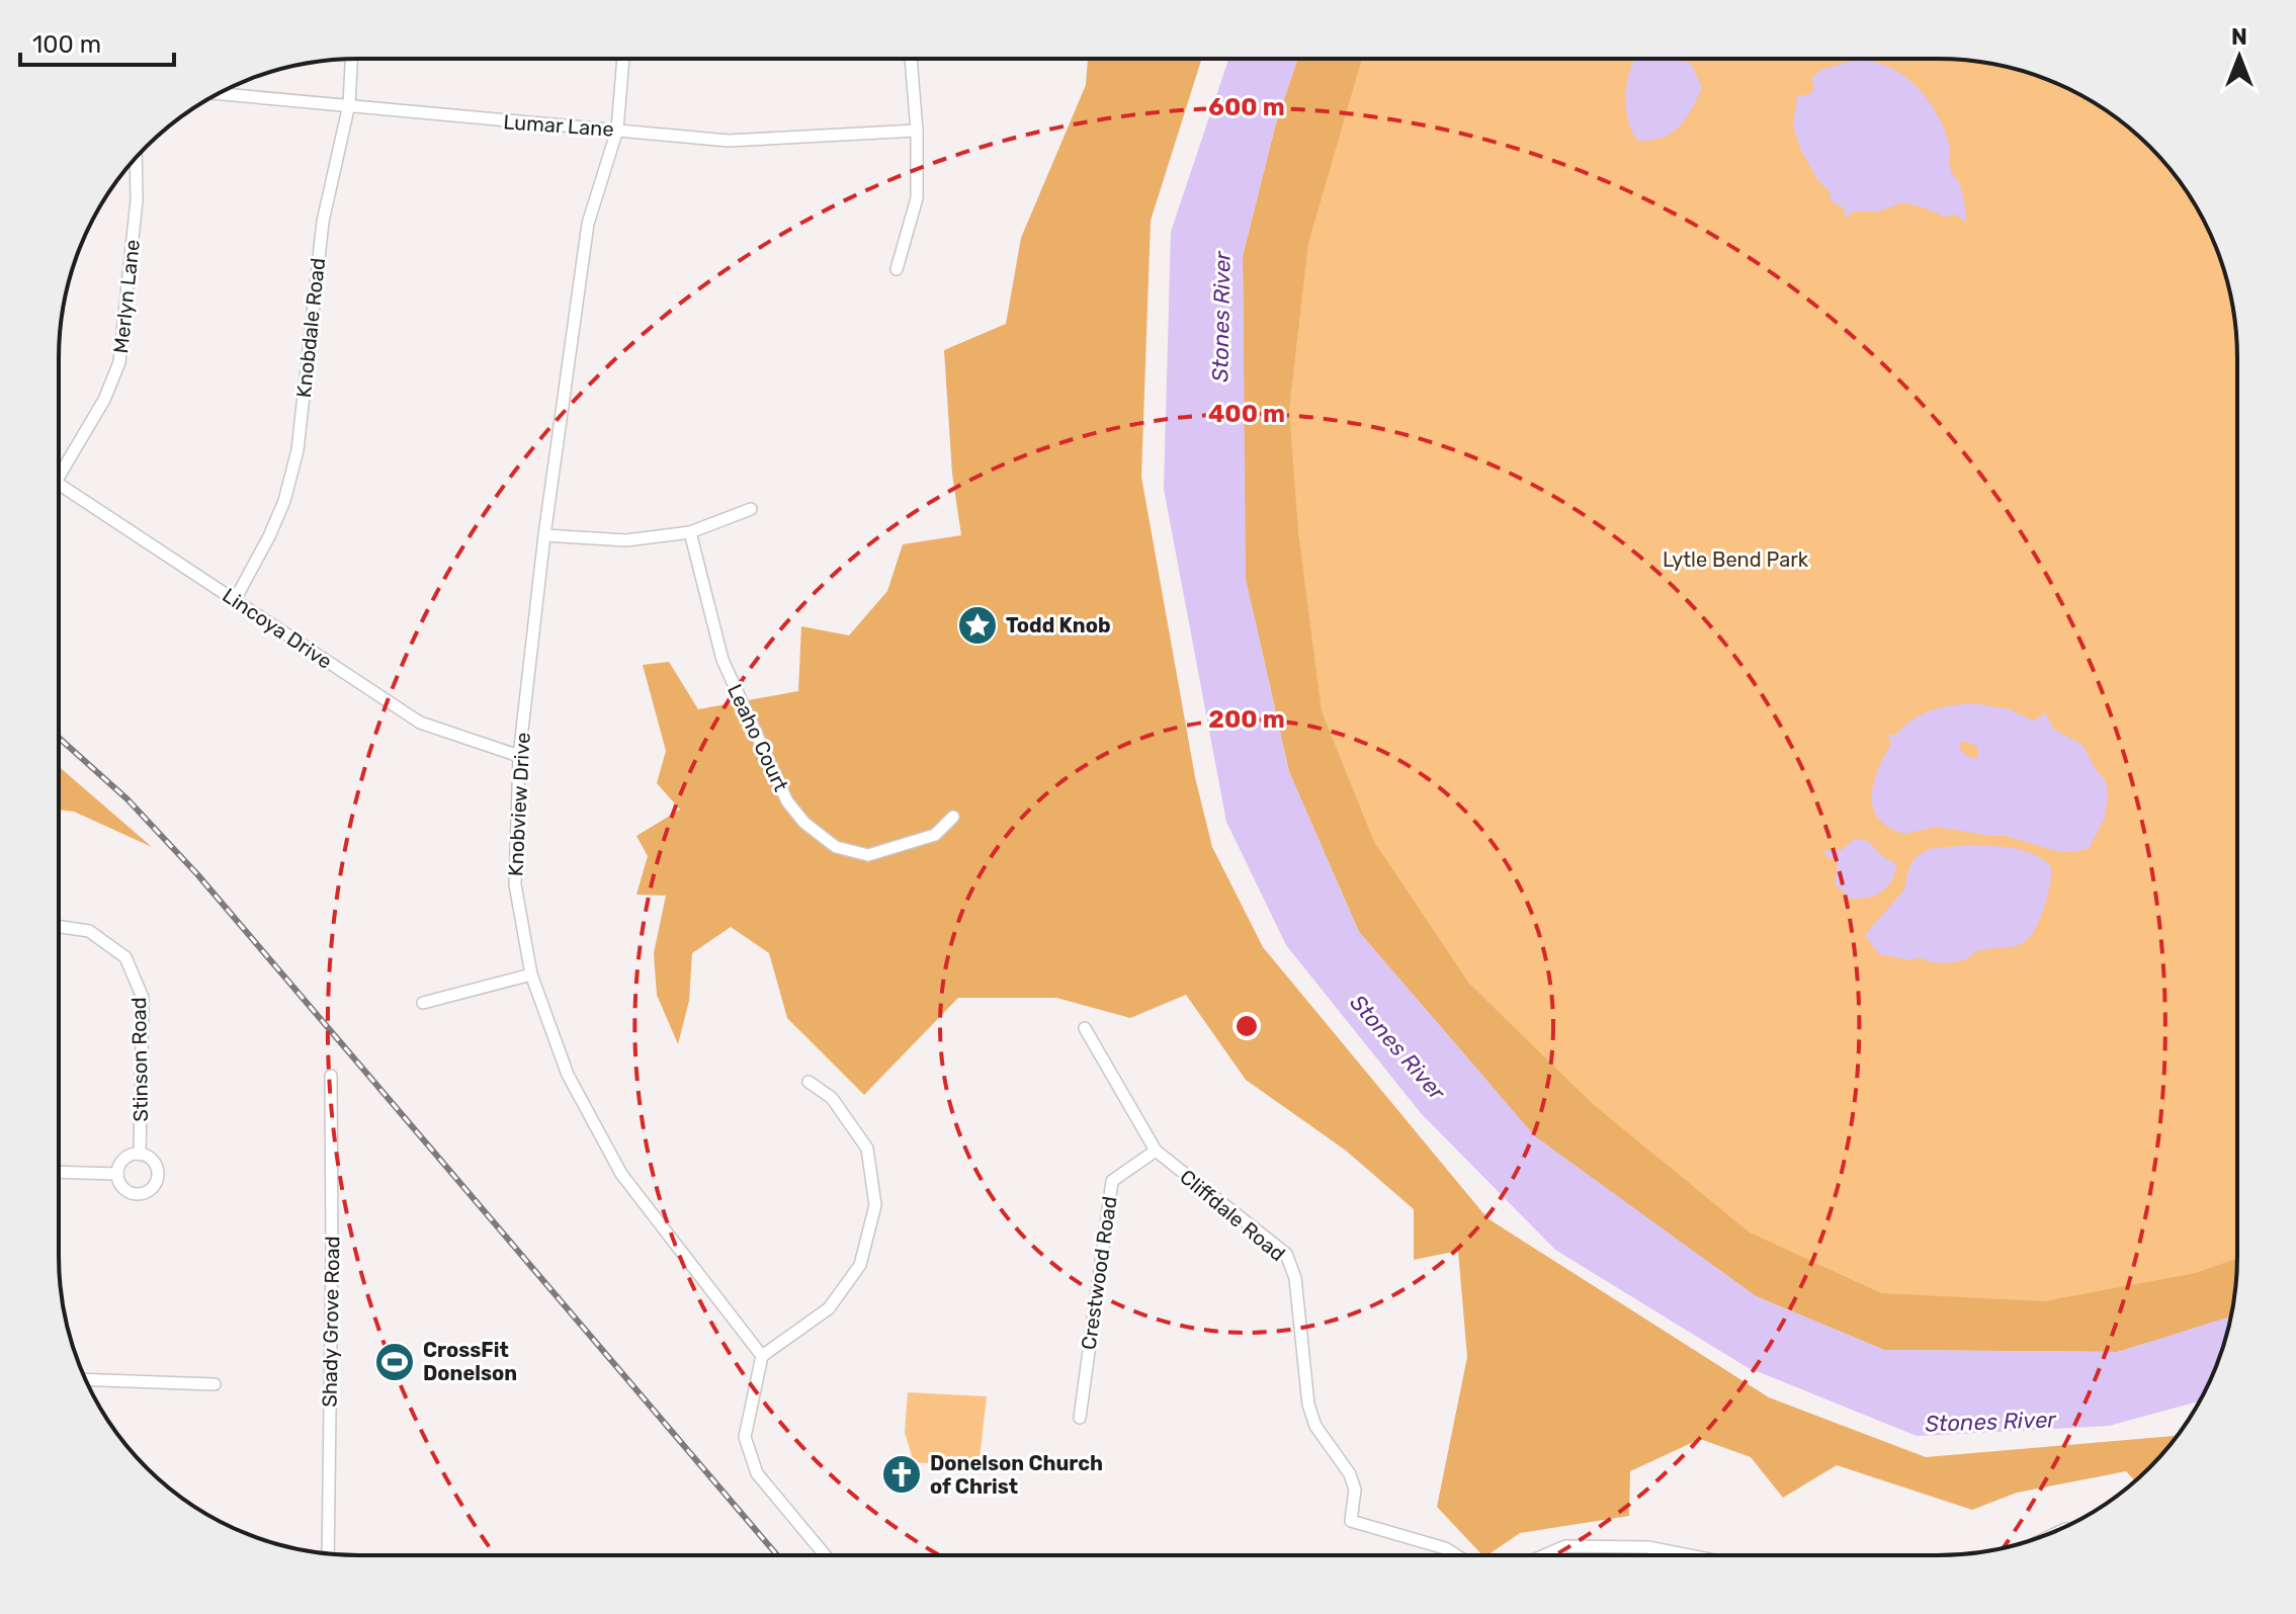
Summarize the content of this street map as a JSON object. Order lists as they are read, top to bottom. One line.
{"streets":{"street":["Lumar Lane","Merlyn Lane","Knobdale Road","Lincoya Drive","Leaho Court","Knobview Drive","Stinson Road","Cliffdale Road","Crestwood Road","Shady Grove Road"]},"crossings":[["Lumar Lane","Knobdale Road"],["Lumar Lane","Knobview Drive"],["Knobdale Road","Lincoya Drive"],["Lincoya Drive","Knobview Drive"],["Cliffdale Road","Crestwood Road"]],"water":["Stones River"],"parks":["Lytle Bend Park"],"places":{"place":["Todd Knob"],"sports":["CrossFit Donelson"],"church":["Donelson Church of Christ"]},"scale_bar":"100 m","north":"top","rings":["600 m","400 m","200 m"]}
